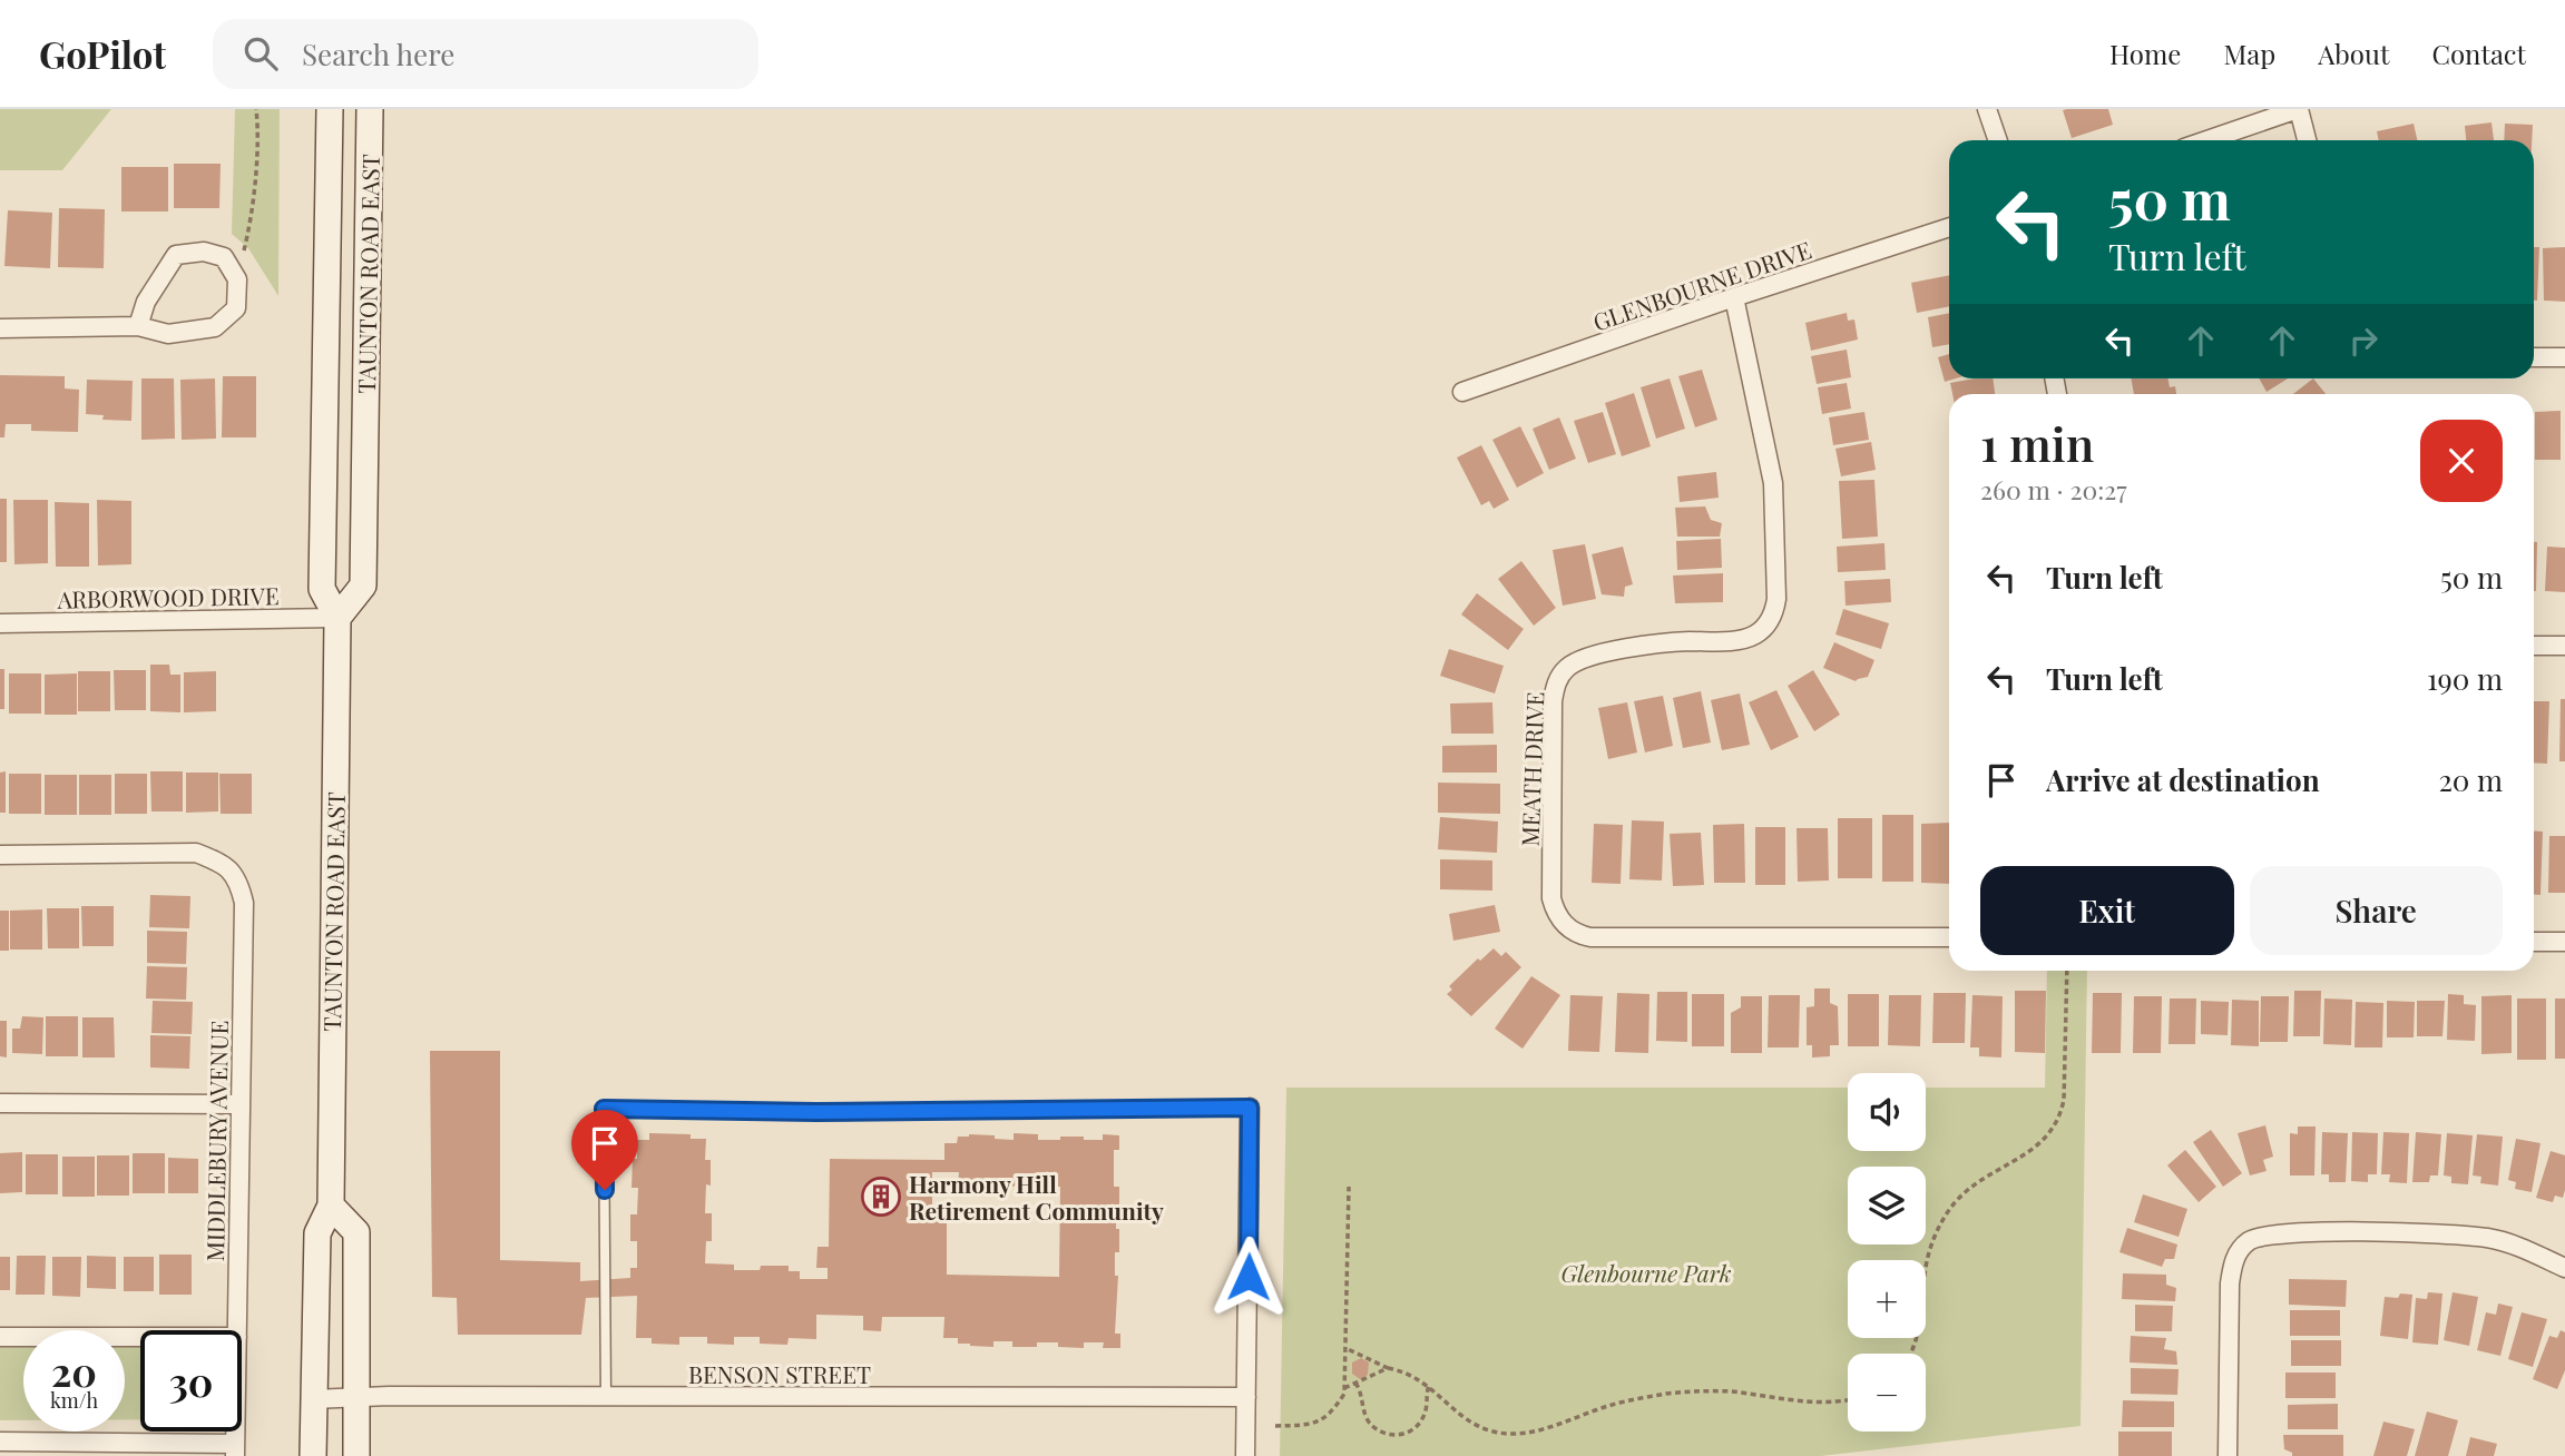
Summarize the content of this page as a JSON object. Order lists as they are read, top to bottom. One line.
{"streets":{"main road":["TAUNTON ROAD EAST"],"street":["GLENBOURNE DRIVE","ARBORWOOD DRIVE","MEATH DRIVE","MIDDLEBURY AVENUE","BENSON STREET"]},"crossings":[["TAUNTON ROAD EAST","ARBORWOOD DRIVE"],["TAUNTON ROAD EAST","BENSON STREET"],["GLENBOURNE DRIVE","MEATH DRIVE"]],"parks":["Glenbourne Park"],"places":{"building":["Harmony Hill Retirement Community"]},"page":{"header":"GoPilot","search":"Search here","nav":["Home","Map","About","Contact"],"turn":["50 m","Turn left"],"heading":["1 min","260 m · 20:27"],"list":[{"name":"Turn left","value":"50 m"},{"name":"Turn left","value":"190 m"},{"name":"Arrive at destination","value":"20 m"}],"buttons":["Exit","Share"],"map_buttons":["+","−"],"speed":"20 km/h","limit":"30"}}
